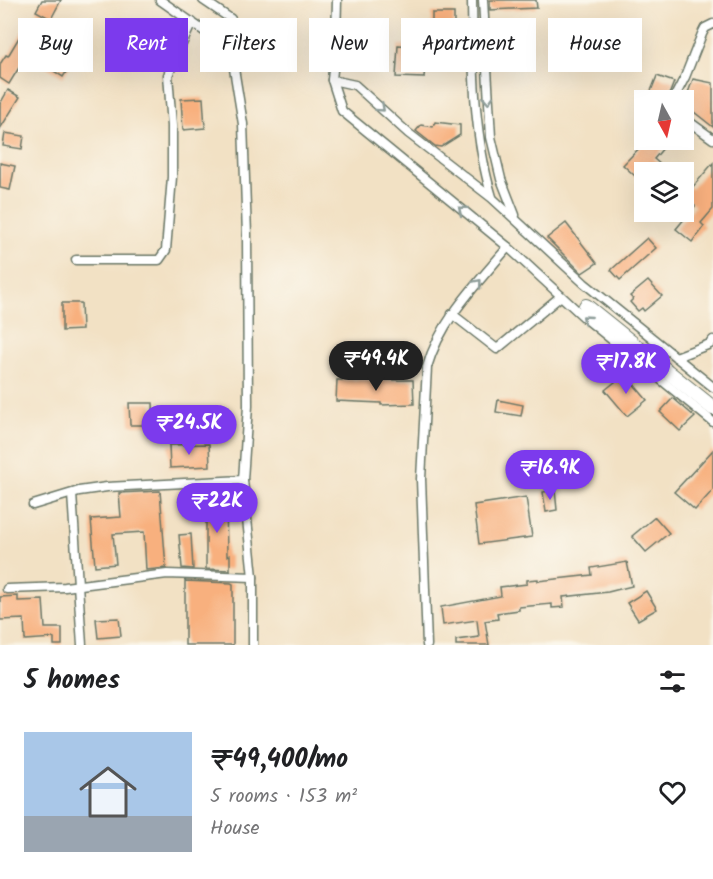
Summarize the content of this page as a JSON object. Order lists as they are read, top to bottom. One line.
{"north":"bottom","page":{"chip":["Buy","Rent","Filters","New","Apartment","House"],"price":["₹49.4K","₹17.8K","₹24.5K","₹16.9K","₹22K"],"heading":"5 homes","list":[{"name":"₹49,400/mo","note":"5 rooms · 153 m² · House"}]}}
